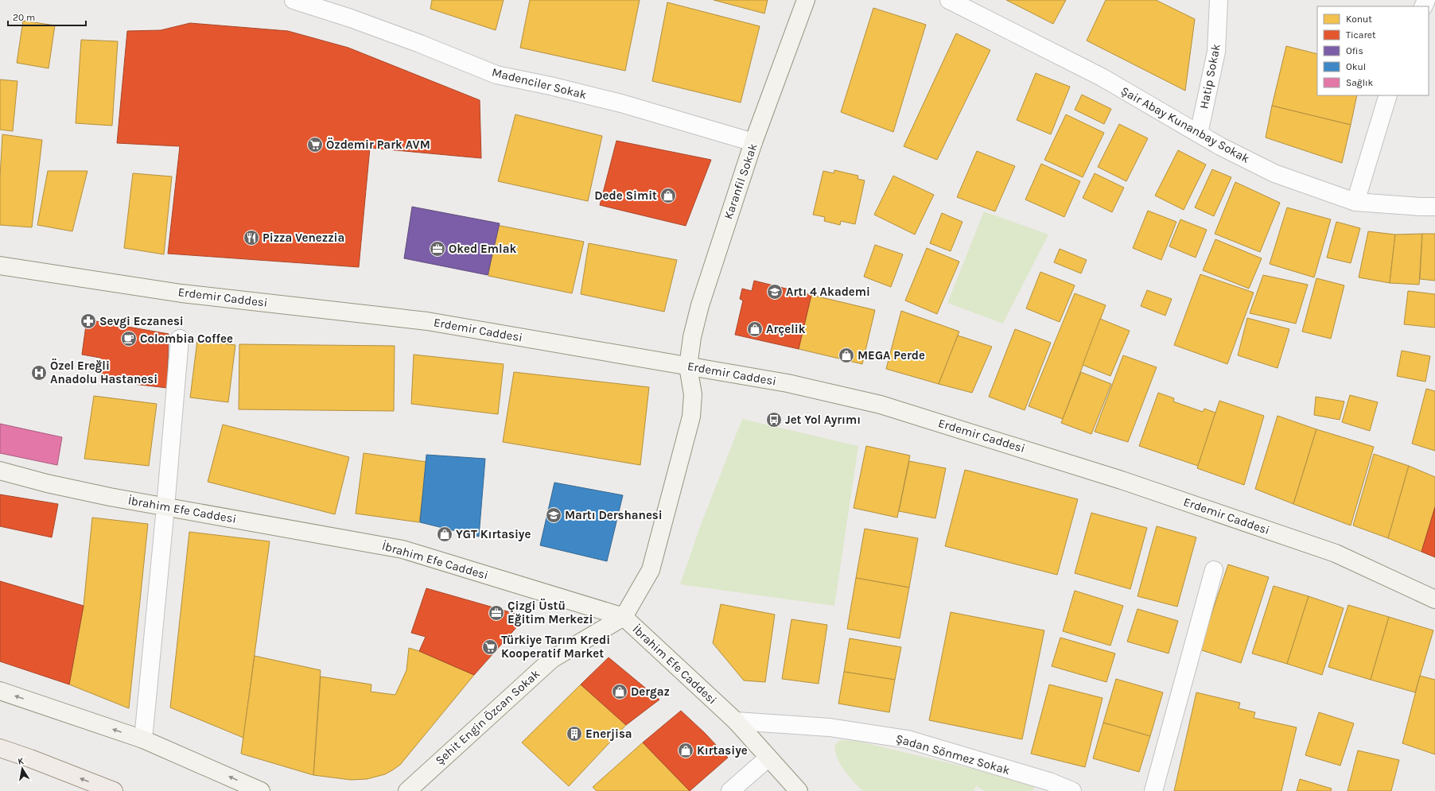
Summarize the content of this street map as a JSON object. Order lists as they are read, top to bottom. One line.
{"streets":{"street":["Hatip Sokak","Madenciler Sokak","Şair Abay Kunanbay Sokak","Karanfil Sokak","Erdemir Caddesi","İbrahim Efe Caddesi","Şehit Engin Özcan Sokak","Şadan Sönmez Sokak"]},"crossings":[["Hatip Sokak","Şair Abay Kunanbay Sokak"],["Madenciler Sokak","Karanfil Sokak"],["Karanfil Sokak","Erdemir Caddesi"],["İbrahim Efe Caddesi","Şehit Engin Özcan Sokak"],["İbrahim Efe Caddesi","Şadan Sönmez Sokak"]],"places":{"supermarket":["Özdemir Park AVM","Türkiye Tarım Kredi Kooperatif Market"],"shop":["Dede Simit","Arçelik","MEGA Perde","YGT Kırtasiye","Dergaz","Kırtasiye"],"restaurant":["Pizza Venezzia"],"office":["Oked Emlak","Çizgi Üstü Eğitim Merkezi"],"school or university":["Artı 4 Akademi","Martı Dershanesi"],"pharmacy":["Sevgi Eczanesi"],"cafe":["Colombia Coffee"],"hospital":["Özel Ereğli Anadolu Hastanesi"],"bus stop":["Jet Yol Ayrımı"],"building":["Enerjisa"]},"legend":["Konut","Ticaret","Ofis","Okul","Sağlık"],"scale_bar":"20 m","north":"top"}
